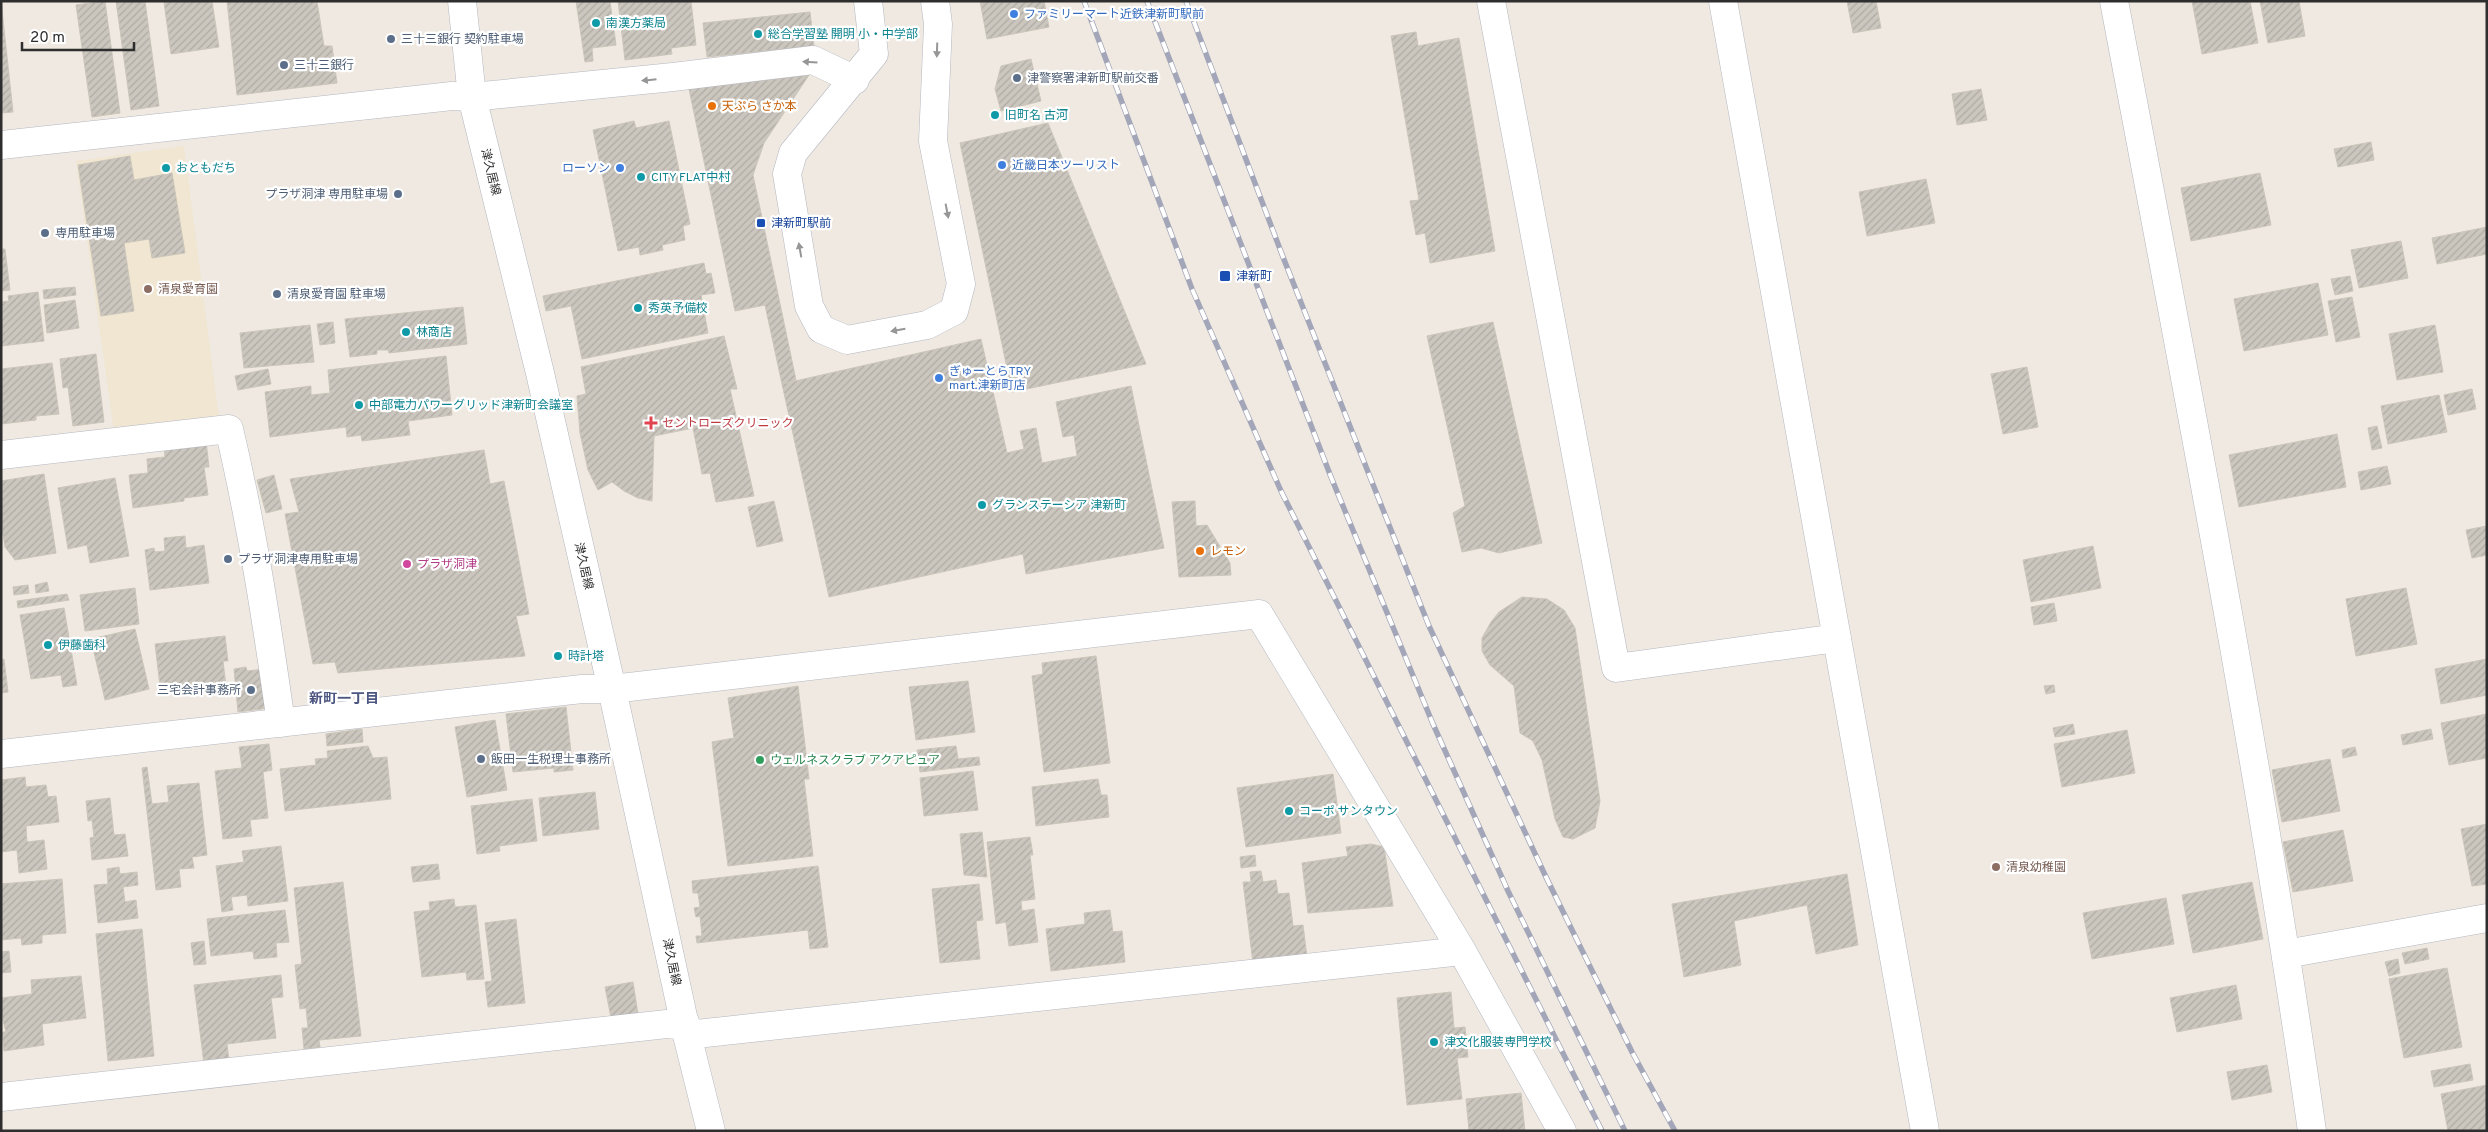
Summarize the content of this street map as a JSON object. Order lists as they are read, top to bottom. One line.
{"streets":{"street":["津久居線"]},"districts":["新町一丁目"],"places":{"other":["ファミリーマート近鉄津新町駅前","南漢方薬局","総合学習塾 開明 小・中学部","三十三銀行 契約駐車場","三十三銀行","津警察署津新町駅前交番","天ぷら さか本","旧町名 古河","近畿日本ツーリスト","おともだち","ローソン","CITY FLAT中村","プラザ洞津 専用駐車場","専用駐車場","清泉愛育園","清泉愛育園 駐車場","秀英予備校","林商店","ぎゅーとらTRY mart.津新町店","中部電力パワーグリッド津新町会議室","グランステーシア 津新町","レモン","プラザ洞津専用駐車場","プラザ洞津","伊藤歯科","時計塔","三宅会計事務所","飯田一生税理士事務所","ウェルネスクラブ アクアピュア","コーポ サンタウン","清泉幼稚園","津文化服装専門学校"],"transit":["津新町駅前","津新町"],"health":["セントローズクリニック"]},"scale_bar":"20 m"}
